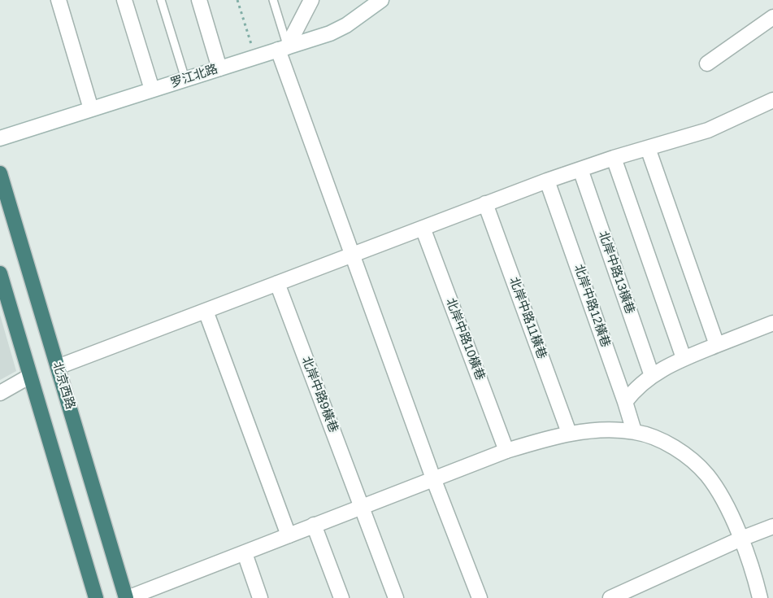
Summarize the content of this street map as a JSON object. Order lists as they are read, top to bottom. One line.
{"streets":{"highway":["北京西路"],"street":["罗江北路","北岸中路13橫巷","北岸中路12橫巷","北岸中路11橫巷","北岸中路10橫巷","北岸中路9橫巷"]}}
